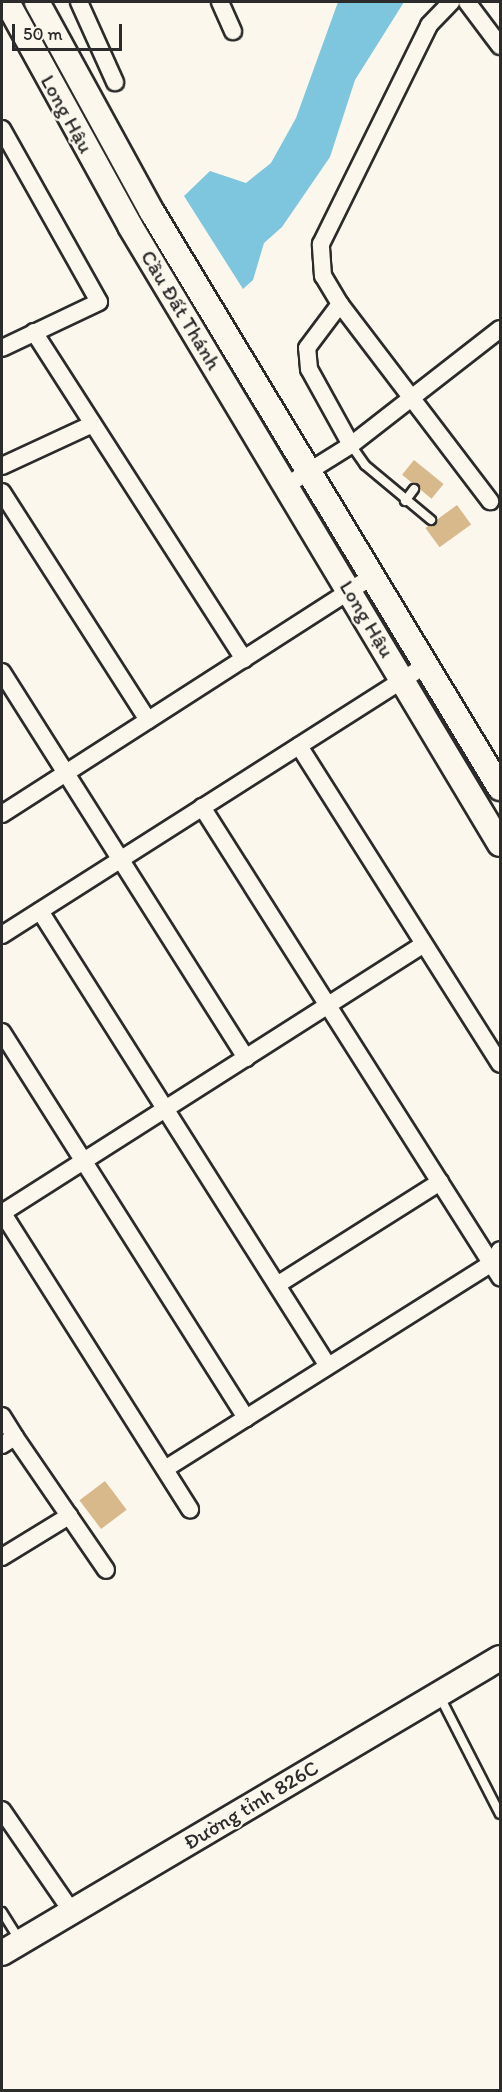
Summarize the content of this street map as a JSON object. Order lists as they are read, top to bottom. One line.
{"streets":{"main road":["Long Hậu","Cầu Đất Thánh","Đường tỉnh 826C"]},"crossings":[["Long Hậu","Cầu Đất Thánh"]],"scale_bar":"50 m"}
